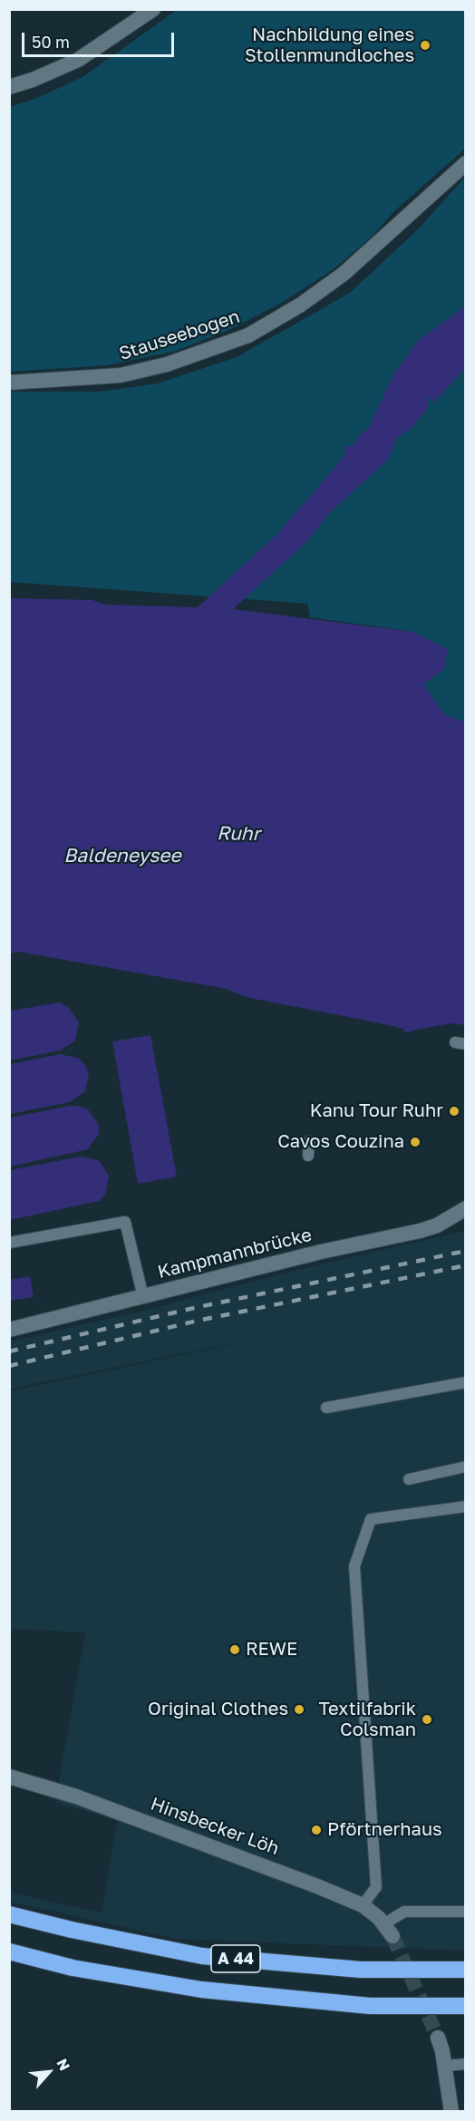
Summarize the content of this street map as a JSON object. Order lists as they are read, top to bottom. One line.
{"streets":{"highway":["A 44"],"street":["Stauseebogen","Kampmannbrücke","Hinsbecker Löh"]},"water":["Ruhr","Baldeneysee"],"places":["Nachbildung eines Stollenmundloches","Kanu Tour Ruhr","Cavos Couzina","REWE","Original Clothes","Textilfabrik Colsman","Pförtnerhaus"],"scale_bar":"50 m","north":"top right"}
